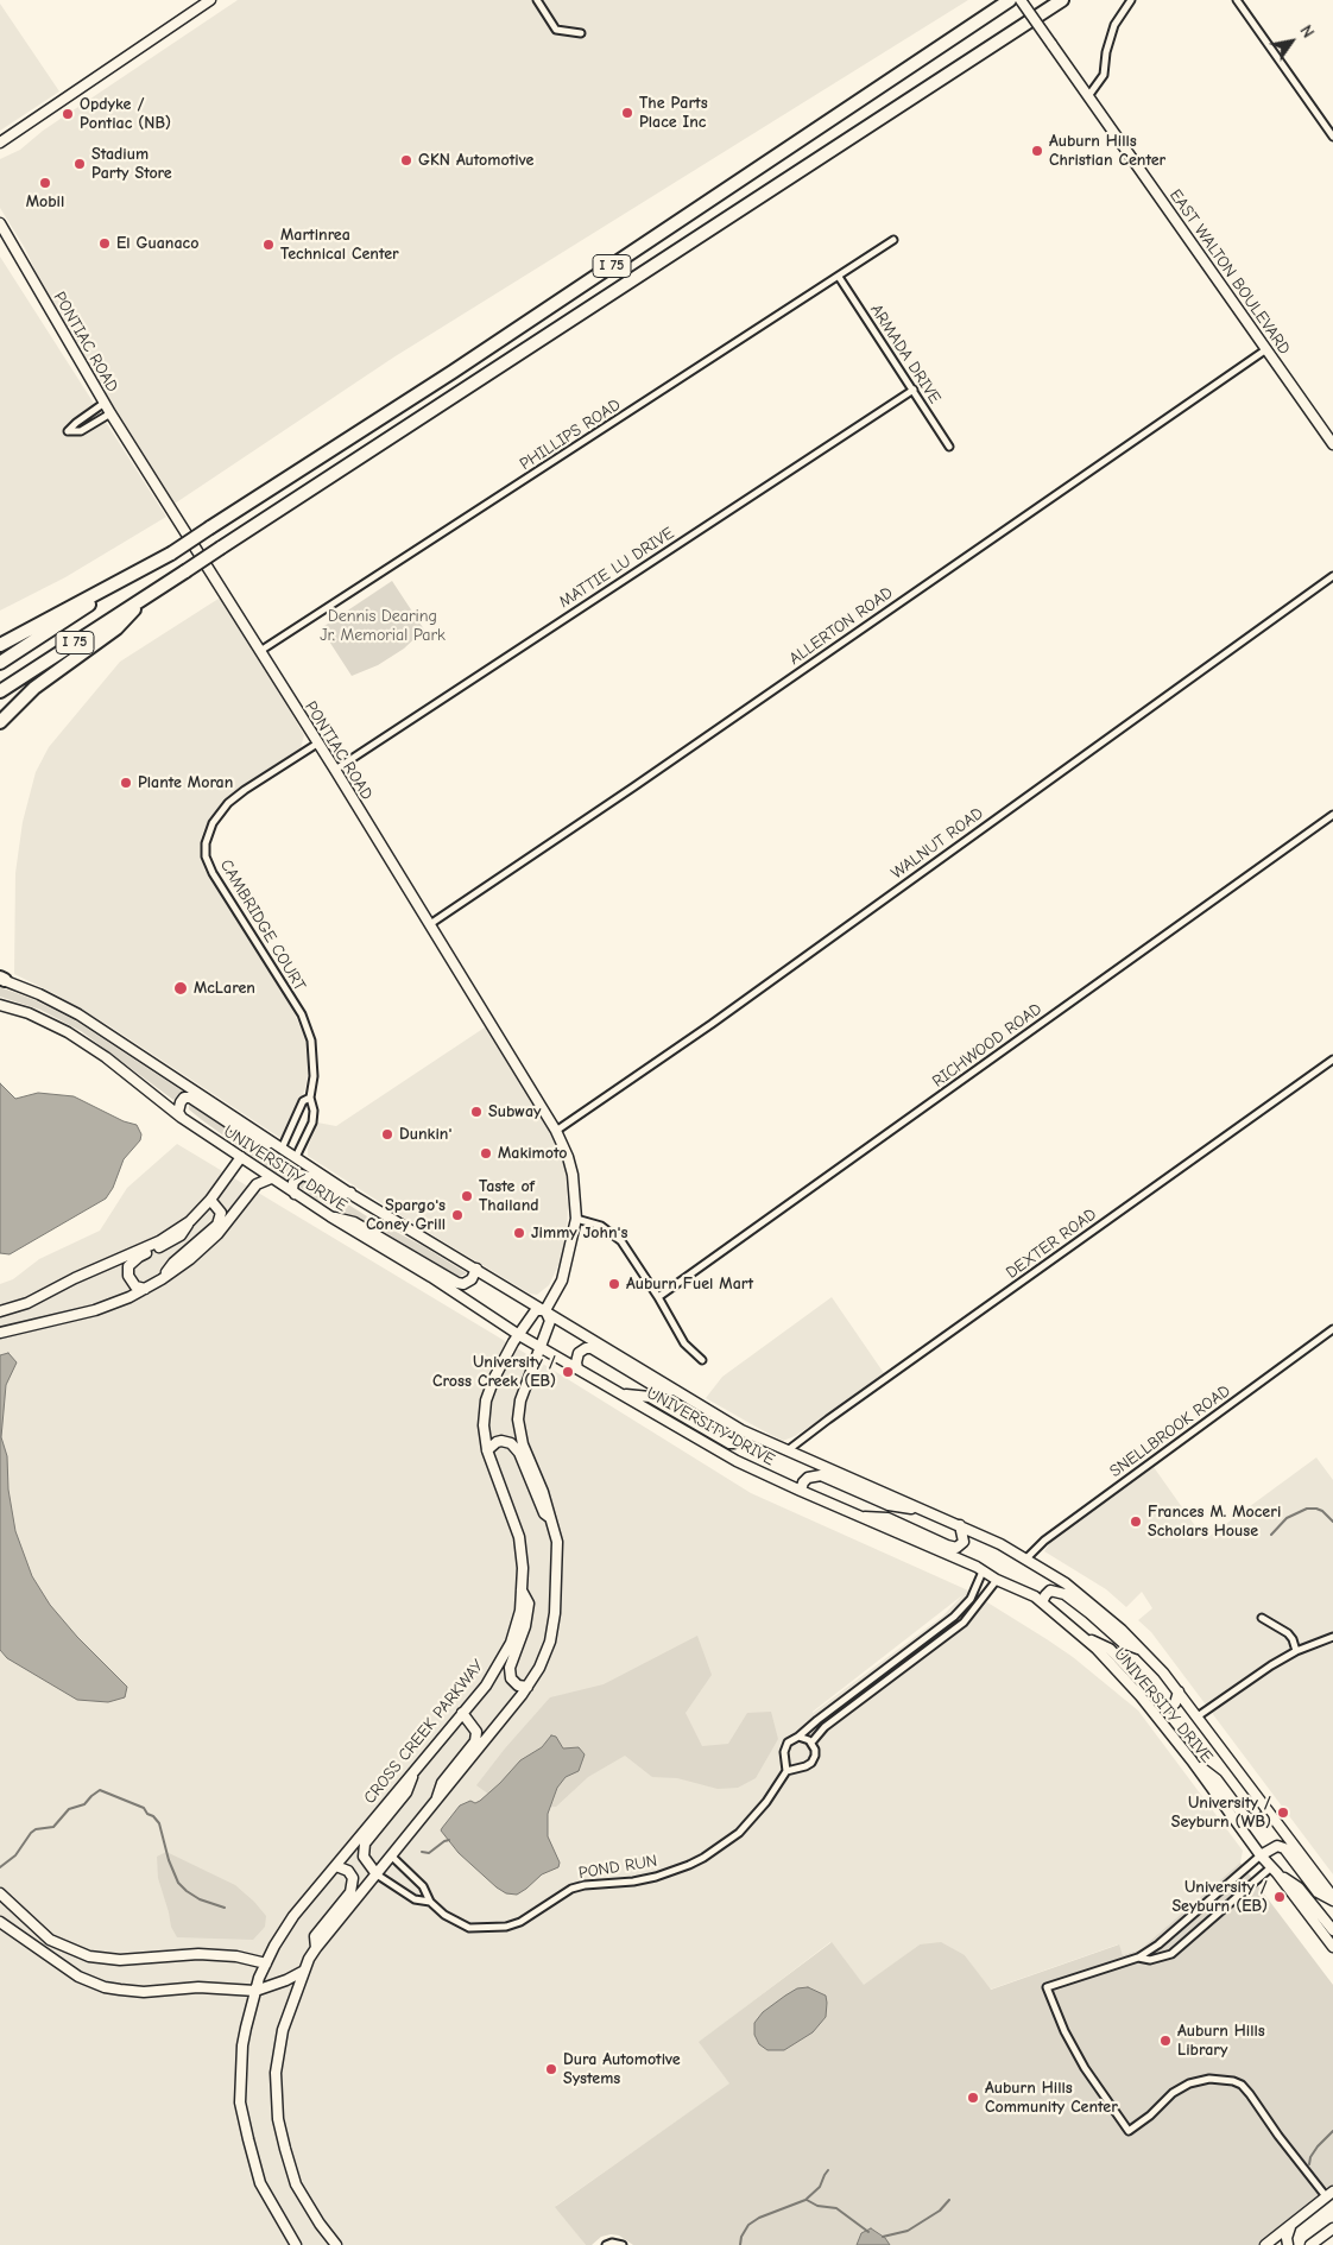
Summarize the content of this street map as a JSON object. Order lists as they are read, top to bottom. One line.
{"streets":{"highway":["I 75"],"main road":["EAST WALTON BOULEVARD","PONTIAC ROAD","UNIVERSITY DRIVE","CROSS CREEK PARKWAY"],"street":["ARMADA DRIVE","PHILLIPS ROAD","MATTIE LU DRIVE","ALLERTON ROAD","WALNUT ROAD","CAMBRIDGE COURT","RICHWOOD ROAD","DEXTER ROAD","SNELLBROOK ROAD","POND RUN"]},"crossings":[["EAST WALTON BOULEVARD","ALLERTON ROAD"],["PONTIAC ROAD","PHILLIPS ROAD"],["PONTIAC ROAD","MATTIE LU DRIVE"],["PONTIAC ROAD","ALLERTON ROAD"],["PONTIAC ROAD","WALNUT ROAD"],["PONTIAC ROAD","CAMBRIDGE COURT"],["PONTIAC ROAD","UNIVERSITY DRIVE"],["PONTIAC ROAD","CROSS CREEK PARKWAY"],["ARMADA DRIVE","PHILLIPS ROAD"],["ARMADA DRIVE","MATTIE LU DRIVE"],["CAMBRIDGE COURT","UNIVERSITY DRIVE"],["UNIVERSITY DRIVE","DEXTER ROAD"],["UNIVERSITY DRIVE","SNELLBROOK ROAD"],["UNIVERSITY DRIVE","CROSS CREEK PARKWAY"]],"parks":["Dennis Dearing Jr. Memorial Park"],"places":["The Parts Place Inc","Opdyke / Pontiac (NB)","Auburn Hills Christian Center","GKN Automotive","Stadium Party Store","Mobil","El Guanaco","Martinrea Technical Center","Plante Moran","McLaren","Subway","Dunkin'","Makimoto","Taste of Thailand","Spargo's Coney Grill","Jimmy John's","Auburn Fuel Mart","University / Cross Creek (EB)","Frances M. Moceri Scholars House","University / Seyburn (WB)","University / Seyburn (EB)","Auburn Hills Library","Dura Automotive Systems","Auburn Hills Community Center"],"north":"top right"}
